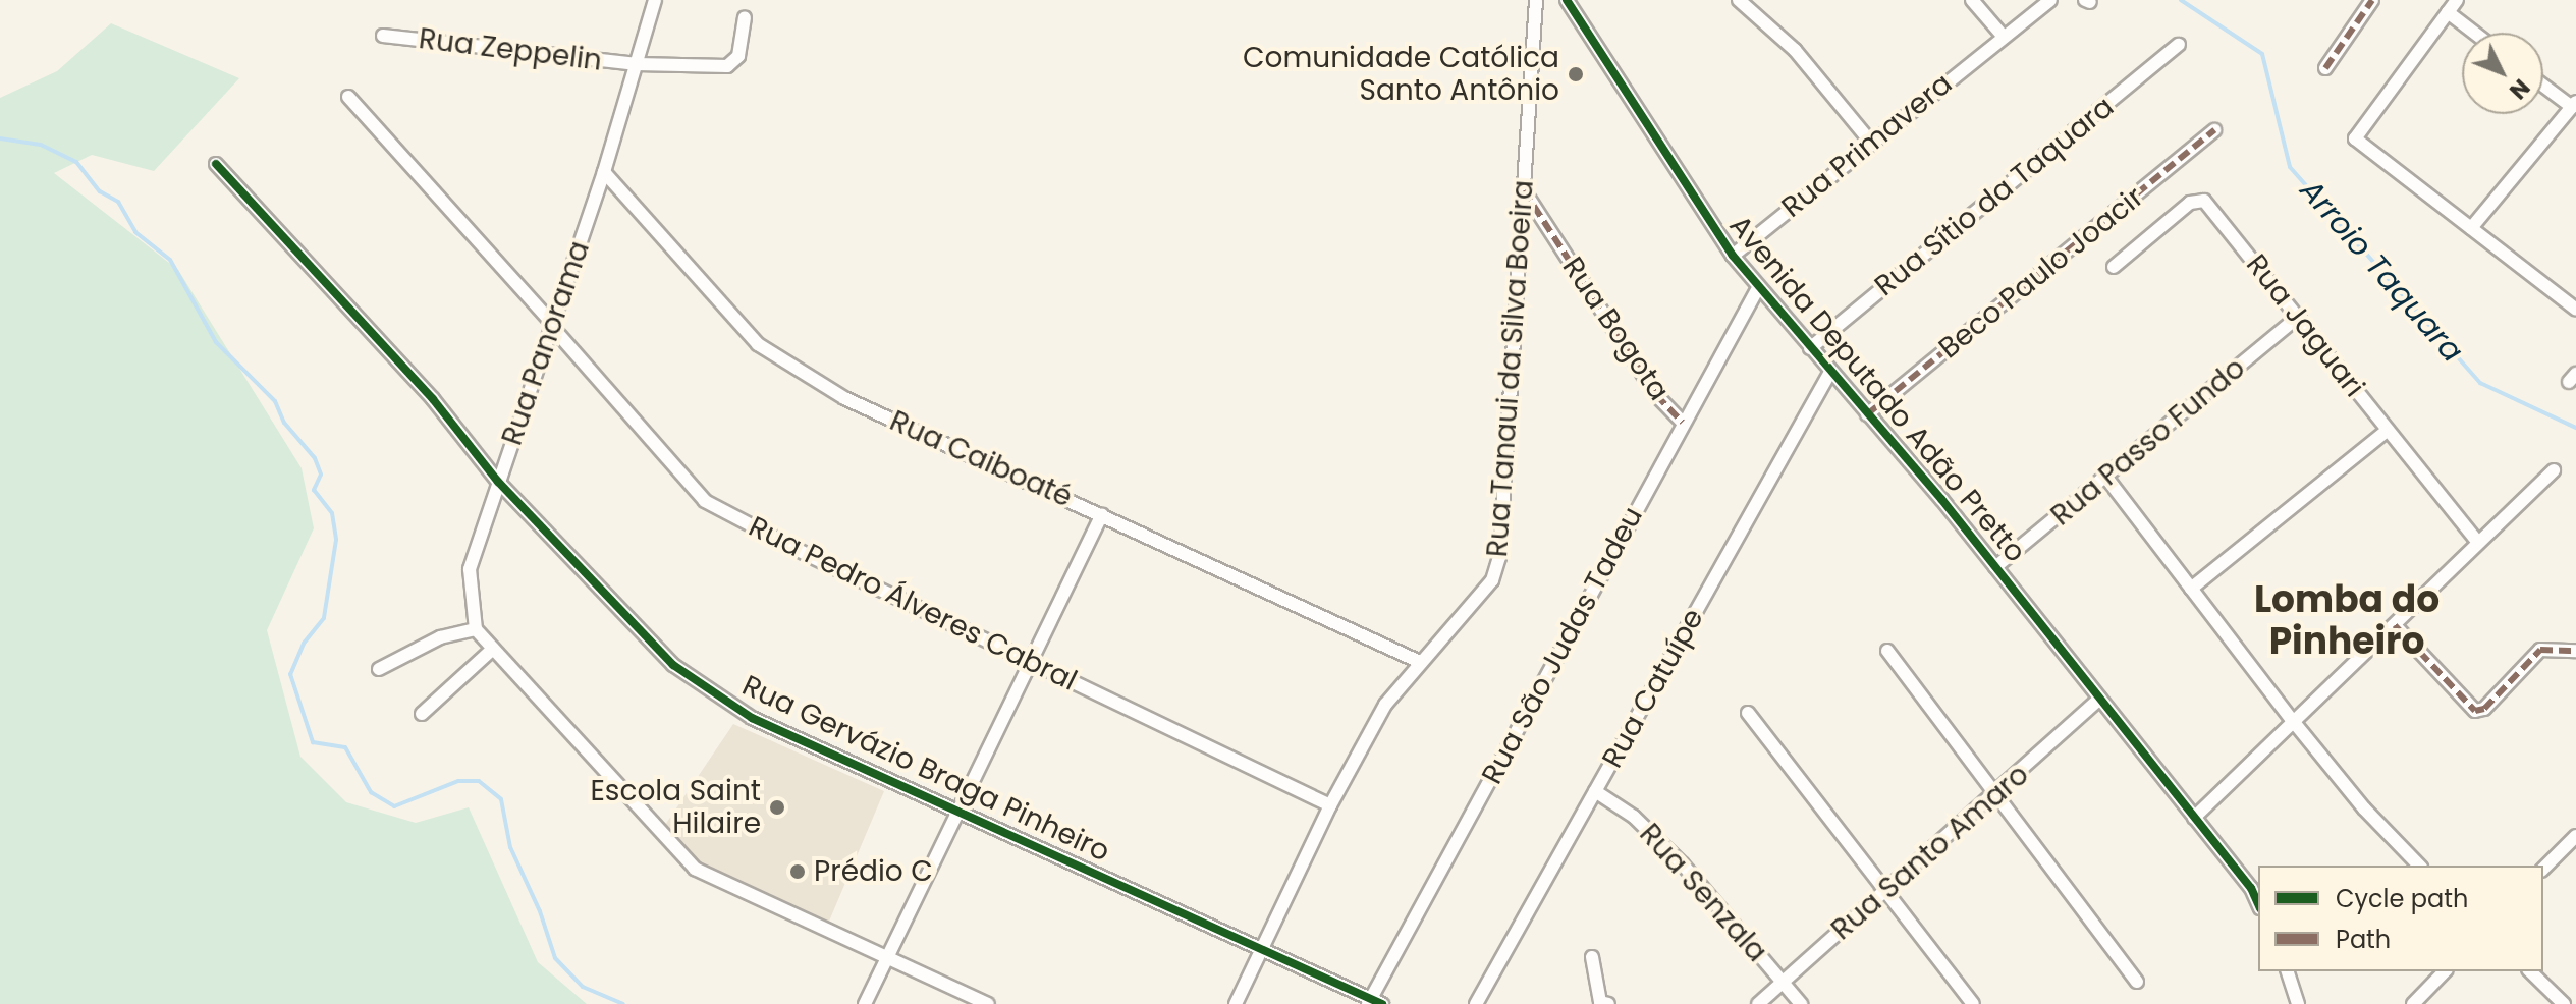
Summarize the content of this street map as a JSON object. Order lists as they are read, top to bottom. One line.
{"streets":{"street":["Rua Zeppelin","Rua Primavera","Rua Sítio da Taquara","Beco Paulo Joacir","Rua Jaguari","Rua Bogota","Rua Panorama","Rua Tanaui da Silva Boeira","Avenida Deputado Adão Pretto","Rua Passo Fundo","Rua Caiboaté","Rua Pedro Álveres Cabral","Rua São Judas Tadeu","Rua Catuípe","Rua Gervázio Braga Pinheiro","Rua Santo Amaro","Rua Senzala"]},"crossings":[["Rua Zeppelin","Rua Panorama"],["Rua Primavera","Avenida Deputado Adão Pretto"],["Rua Sítio da Taquara","Avenida Deputado Adão Pretto"],["Beco Paulo Joacir","Avenida Deputado Adão Pretto"],["Rua Jaguari","Rua Passo Fundo"],["Rua Bogota","Rua Tanaui da Silva Boeira"],["Rua Bogota","Rua São Judas Tadeu"],["Rua Panorama","Rua Caiboaté"],["Rua Panorama","Rua Pedro Álveres Cabral"],["Rua Panorama","Rua Gervázio Braga Pinheiro"],["Rua Tanaui da Silva Boeira","Rua Caiboaté"],["Rua Tanaui da Silva Boeira","Rua Pedro Álveres Cabral"],["Rua Tanaui da Silva Boeira","Rua Gervázio Braga Pinheiro"],["Avenida Deputado Adão Pretto","Rua Passo Fundo"],["Avenida Deputado Adão Pretto","Rua São Judas Tadeu"],["Avenida Deputado Adão Pretto","Rua Catuípe"],["Avenida Deputado Adão Pretto","Rua Santo Amaro"],["Rua São Judas Tadeu","Rua Gervázio Braga Pinheiro"],["Rua Catuípe","Rua Senzala"],["Rua Santo Amaro","Rua Senzala"]],"districts":["Lomba do Pinheiro"],"water":["Arroio Taquara"],"places":["Comunidade Católica Santo Antônio","Escola Saint Hilaire","Prédio C"],"legend":["Cycle path","Path"],"north":"bottom right"}
